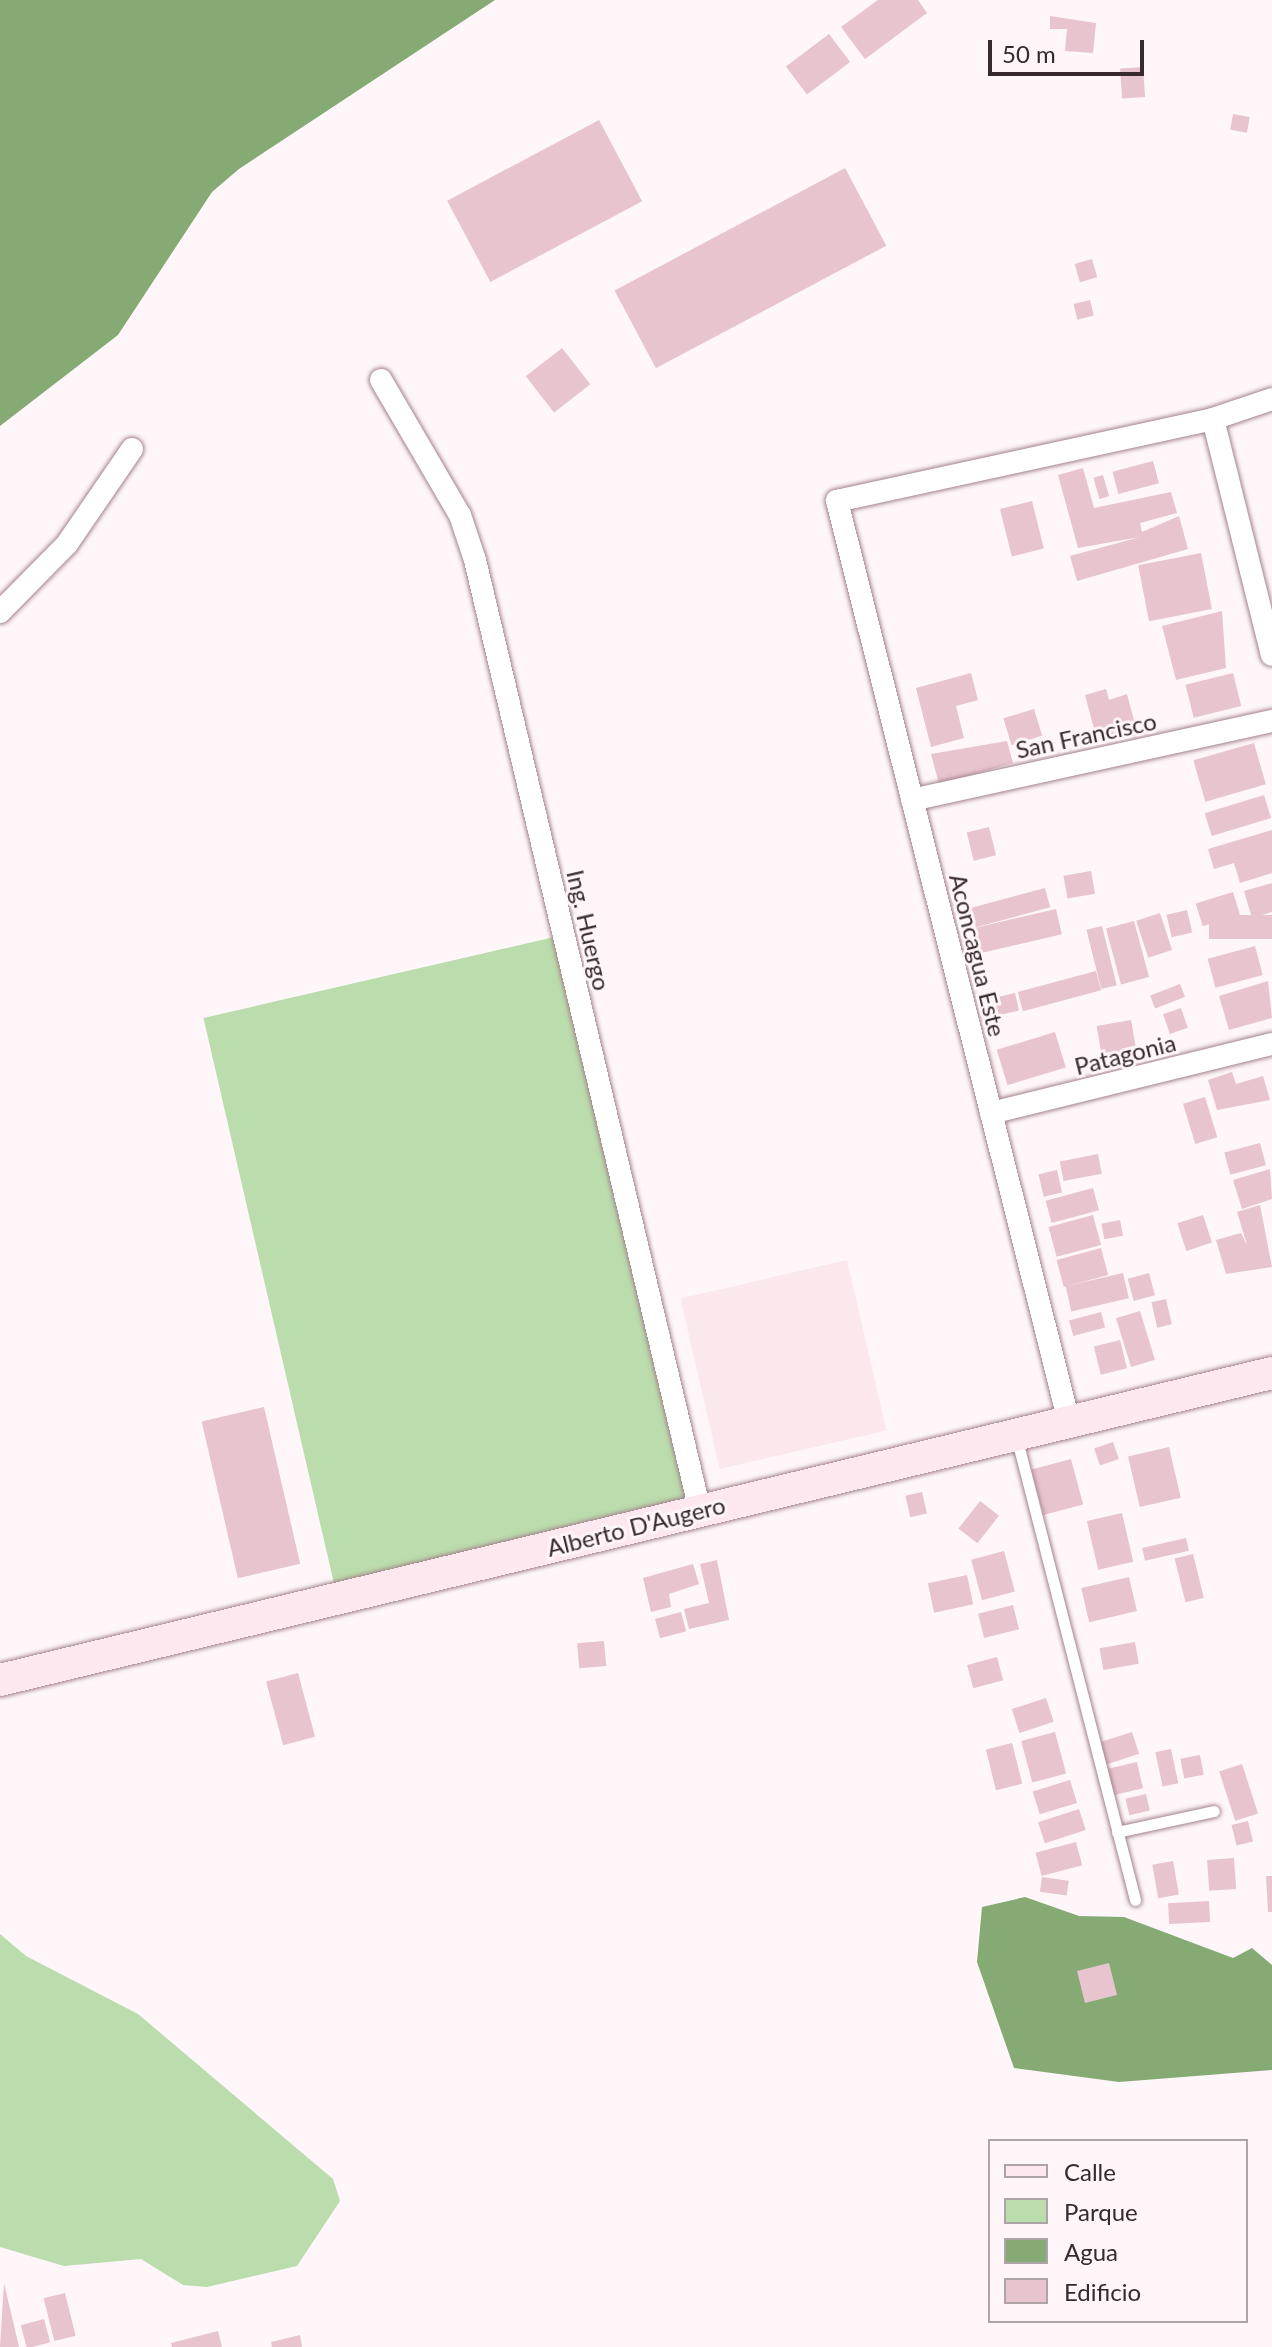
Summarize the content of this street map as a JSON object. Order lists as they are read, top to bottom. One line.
{"streets":{"main road":["Alberto D'Augero"],"street":["San Francisco","Ing. Huergo","Aconcagua Este","Patagonia"]},"crossings":[["San Francisco","Aconcagua Este"],["Ing. Huergo","Alberto D'Augero"],["Aconcagua Este","Patagonia"],["Aconcagua Este","Alberto D'Augero"]],"legend":["Calle","Parque","Agua","Edificio"],"scale_bar":"50 m"}
